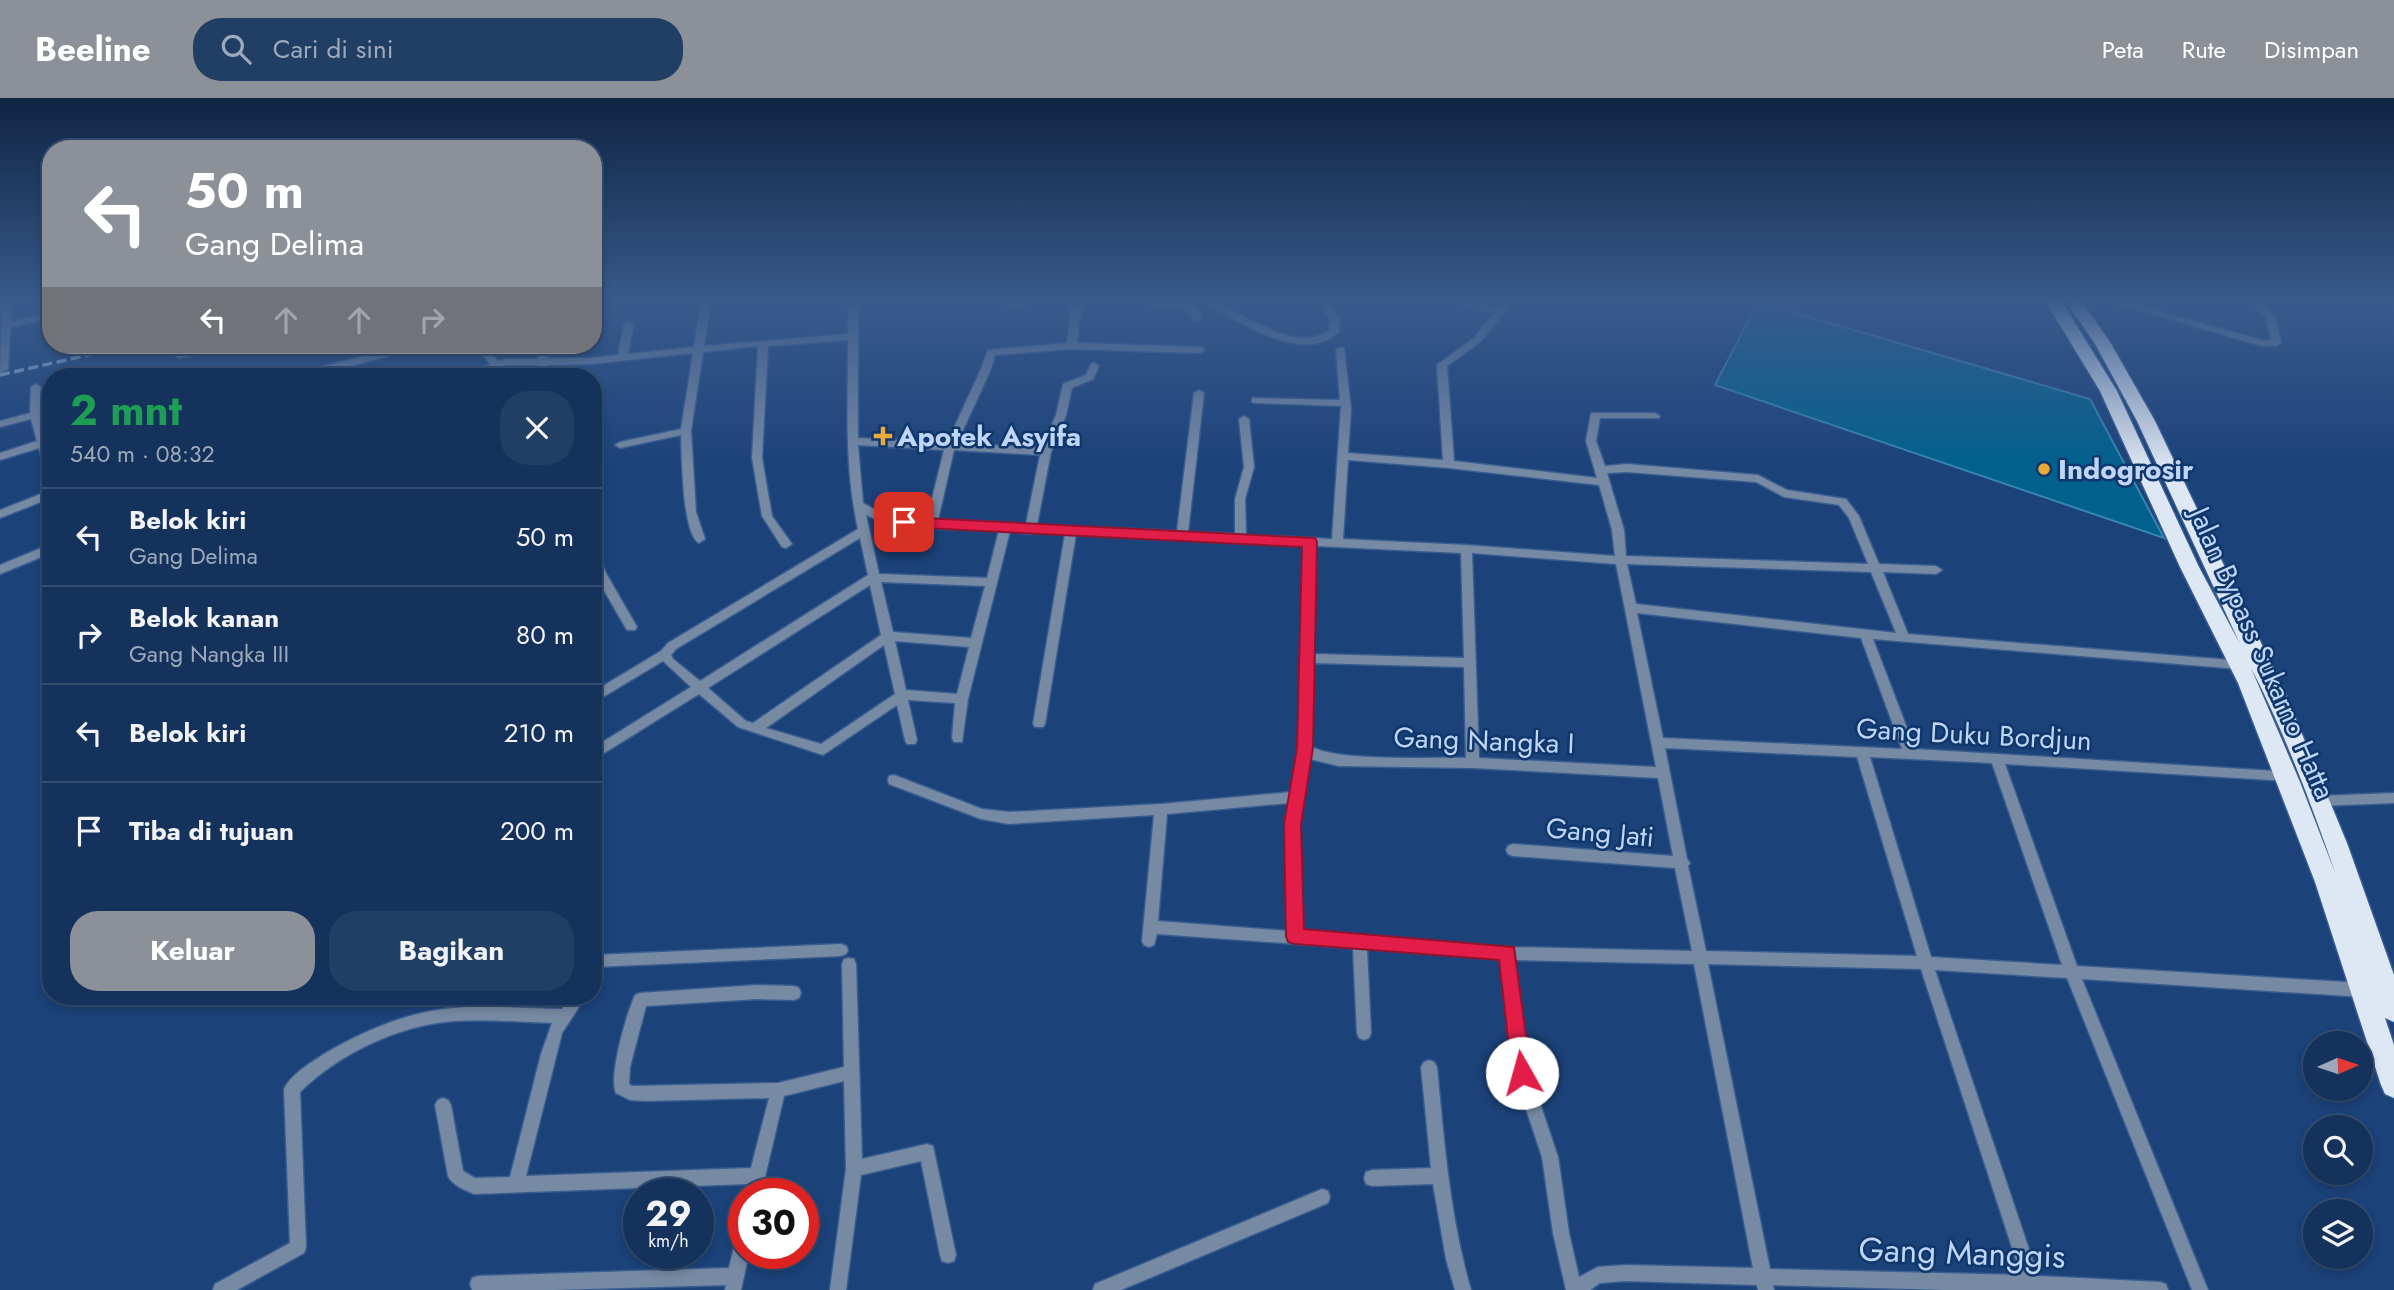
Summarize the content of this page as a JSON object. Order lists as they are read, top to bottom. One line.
{"streets":{"highway":["Jalan Bypass Sukarno Hatta"],"street":["Gang Duku Bordjun","Gang Nangka I","Gang Jati","Gang Manggis"]},"crossings":[["Jalan Bypass Sukarno Hatta","Gang Duku Bordjun"]],"places":{"health":["Apotek Asyifa"],"other":["Indogrosir"]},"north":"right","page":{"header":"Beeline","search":"Cari di sini","nav":["Peta","Rute","Disimpan"],"turn":["50 m","Gang Delima"],"heading":["2 mnt","540 m · 08:32"],"list":[{"name":"Belok kiri","note":"Gang Delima","value":"50 m"},{"name":"Belok kanan","note":"Gang Nangka III","value":"80 m"},{"name":"Belok kiri","value":"210 m"},{"name":"Tiba di tujuan","value":"200 m"}],"buttons":["Keluar","Bagikan"],"speed":"29 km/h","limit":"30"}}
